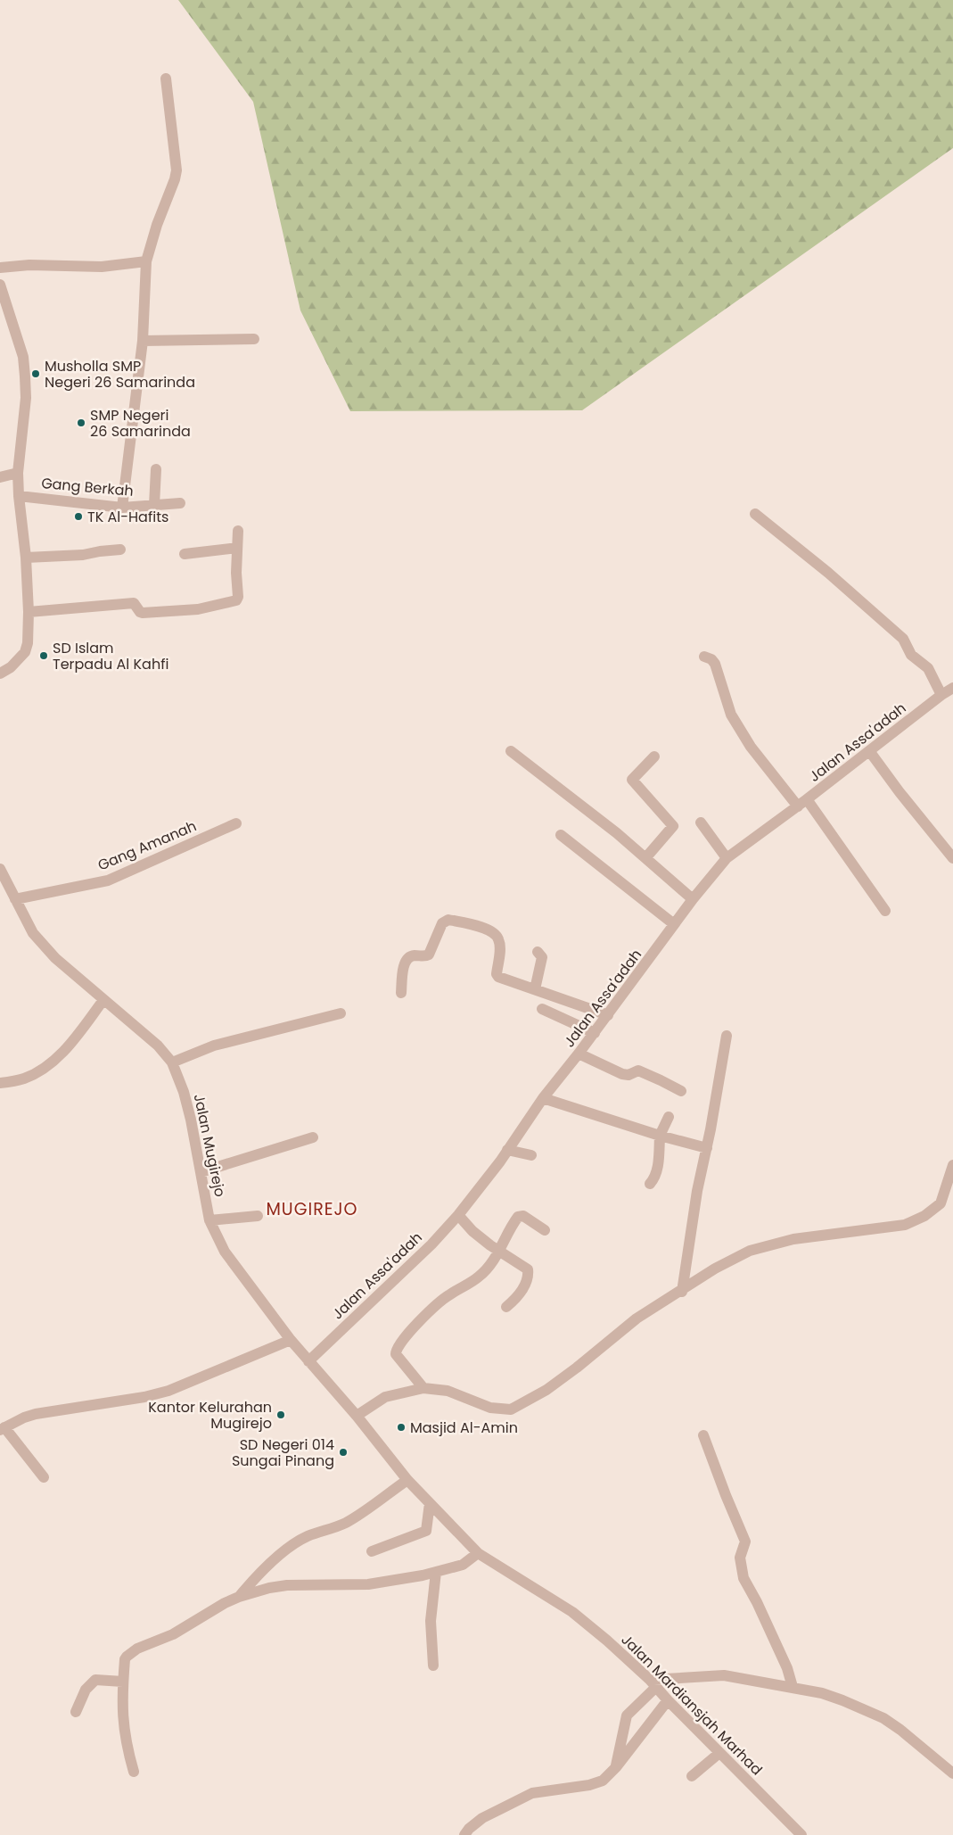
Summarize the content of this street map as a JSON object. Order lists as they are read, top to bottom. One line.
{"streets":{"street":["Gang Berkah","Jalan Assa'adah","Gang Amanah","Jalan Mugirejo","Jalan Mardiansjah Marhad"]},"crossings":[["Jalan Assa'adah","Jalan Mugirejo"],["Jalan Assa'adah","Jalan Mardiansjah Marhad"],["Gang Amanah","Jalan Mugirejo"],["Jalan Mugirejo","Jalan Mardiansjah Marhad"]],"districts":["MUGIREJO"],"places":["Musholla SMP Negeri 26 Samarinda","SMP Negeri 26 Samarinda","TK Al-Hafits","SD Islam Terpadu Al Kahfi","Kantor Kelurahan Mugirejo","Masjid Al-Amin","SD Negeri 014 Sungai Pinang"]}
